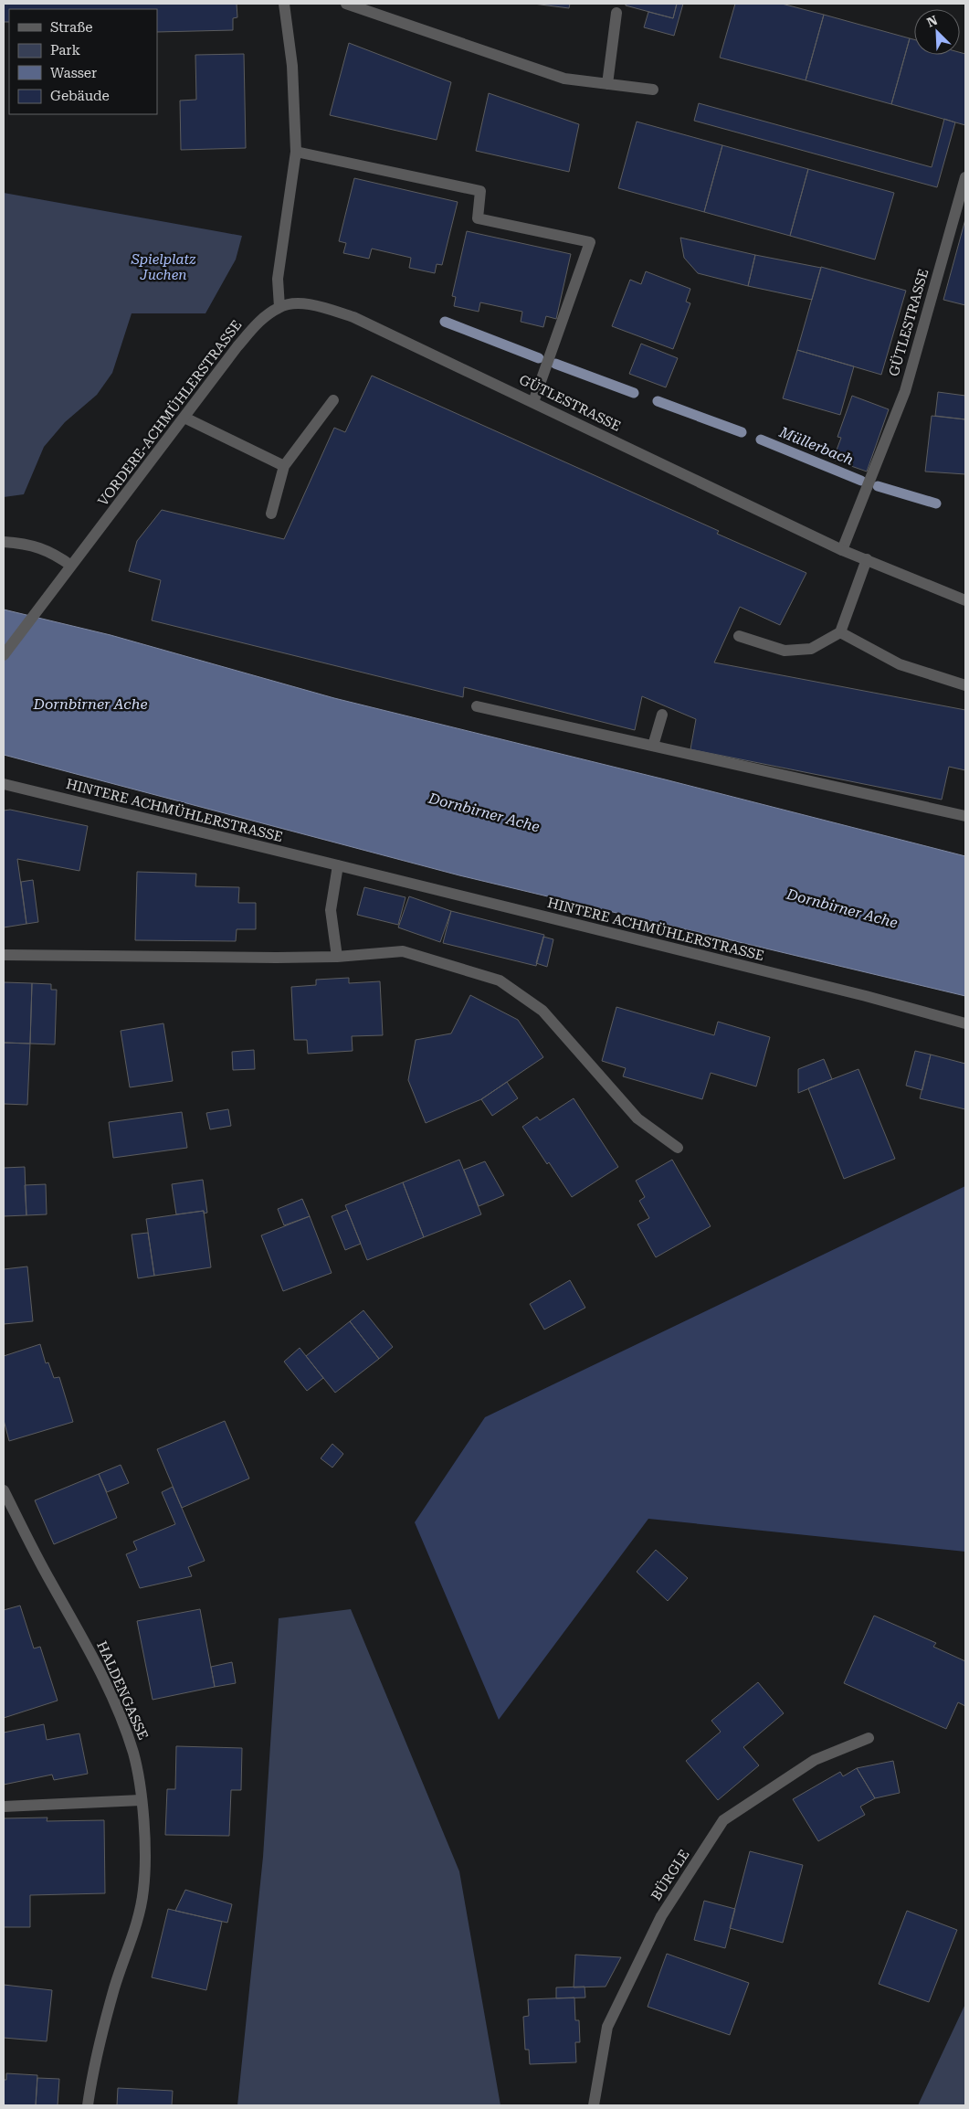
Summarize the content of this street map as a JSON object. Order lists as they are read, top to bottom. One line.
{"streets":{"street":["GÜTLESTRASSE","VORDERE-ACHMÜHLERSTRASSE","HINTERE ACHMÜHLERSTRASSE","HALDENGASSE","BÜRGLE"]},"crossings":[["GÜTLESTRASSE","VORDERE-ACHMÜHLERSTRASSE"]],"water":["Müllerbach","Dornbirner Ache"],"parks":["Spielplatz Juchen"],"legend":["Straße","Park","Wasser","Gebäude"],"north":"top left"}
